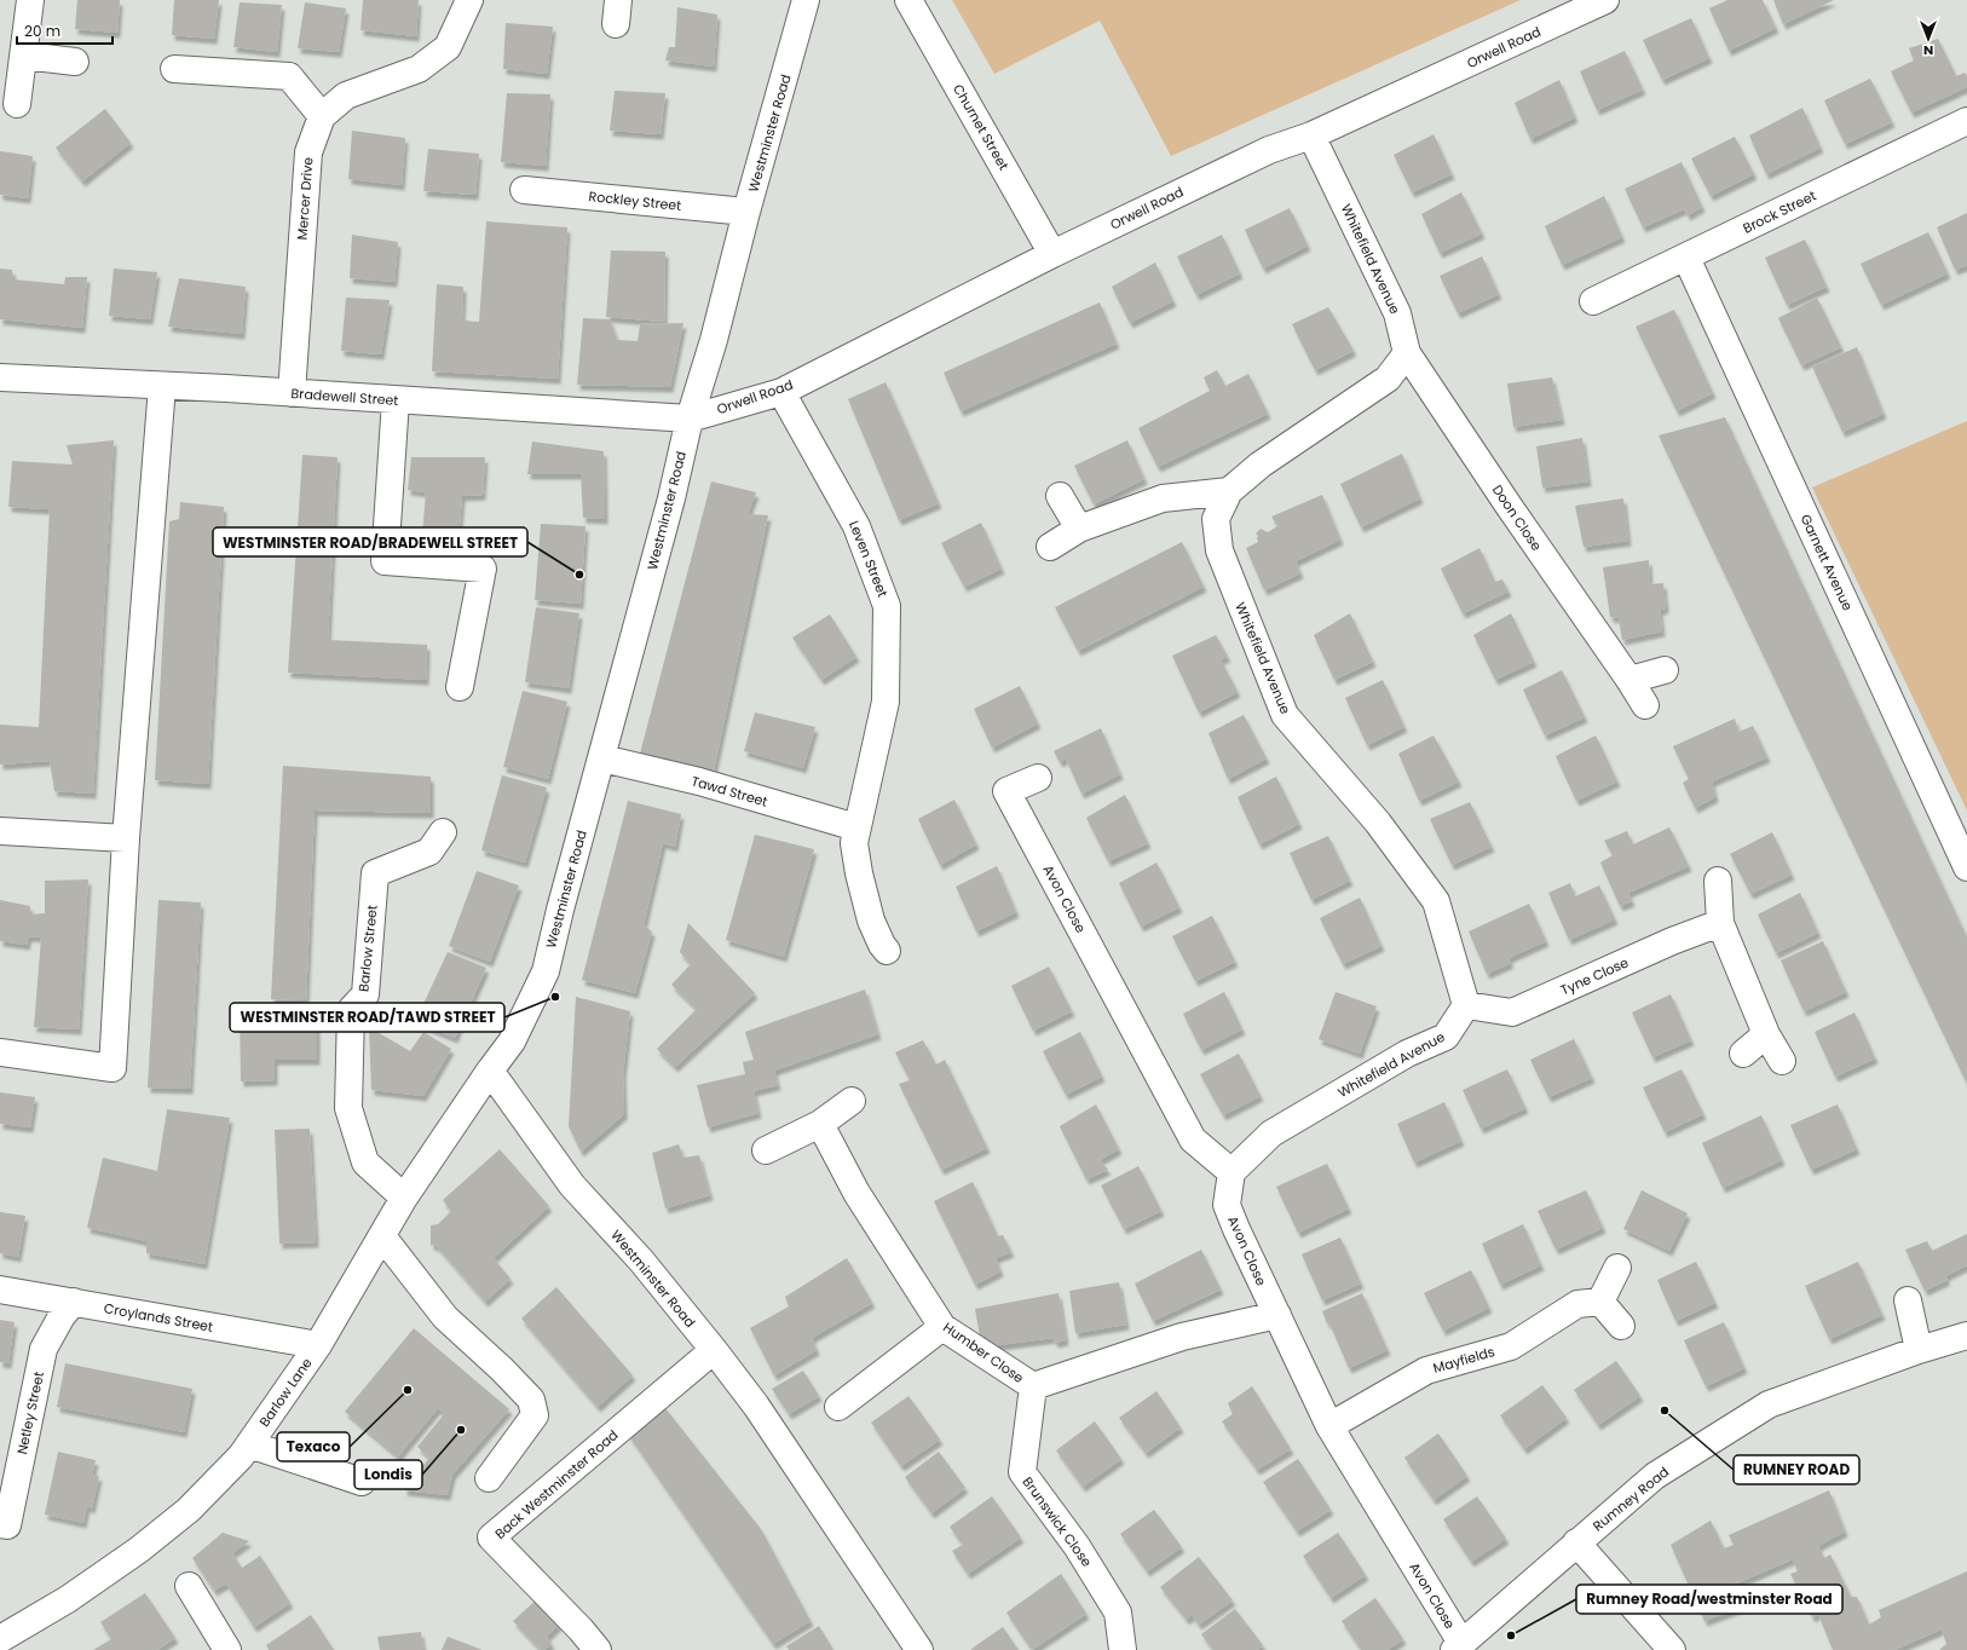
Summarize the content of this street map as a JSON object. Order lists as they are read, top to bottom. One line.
{"streets":{"street":["Orwell Road","Churnet Street","Westminster Road","Mercer Drive","Rockley Street","Brock Street","Whitefield Avenue","Bradewell Street","Doon Close","Leven Street","Garnett Avenue","Tawd Street","Avon Close","Barlow Street","Tyne Close","Croylands Street","Humber Close","Mayfields","Barlow Lane","Netley Street","Back Westminster Road","Rumney Road","Brunswick Close"]},"crossings":[["Orwell Road","Churnet Street"],["Orwell Road","Westminster Road"],["Orwell Road","Whitefield Avenue"],["Orwell Road","Bradewell Street"],["Orwell Road","Leven Street"],["Westminster Road","Rockley Street"],["Westminster Road","Bradewell Street"],["Westminster Road","Tawd Street"],["Westminster Road","Barlow Lane"],["Westminster Road","Back Westminster Road"],["Mercer Drive","Bradewell Street"],["Brock Street","Garnett Avenue"],["Whitefield Avenue","Doon Close"],["Whitefield Avenue","Avon Close"],["Whitefield Avenue","Tyne Close"],["Leven Street","Tawd Street"],["Avon Close","Humber Close"],["Avon Close","Mayfields"],["Avon Close","Rumney Road"],["Barlow Street","Barlow Lane"],["Croylands Street","Barlow Lane"],["Croylands Street","Netley Street"],["Humber Close","Brunswick Close"]],"places":["WESTMINSTER ROAD/BRADEWELL STREET","WESTMINSTER ROAD/TAWD STREET","Texaco","RUMNEY ROAD","Londis","Rumney Road/westminster Road"],"scale_bar":"20 m","north":"bottom"}
